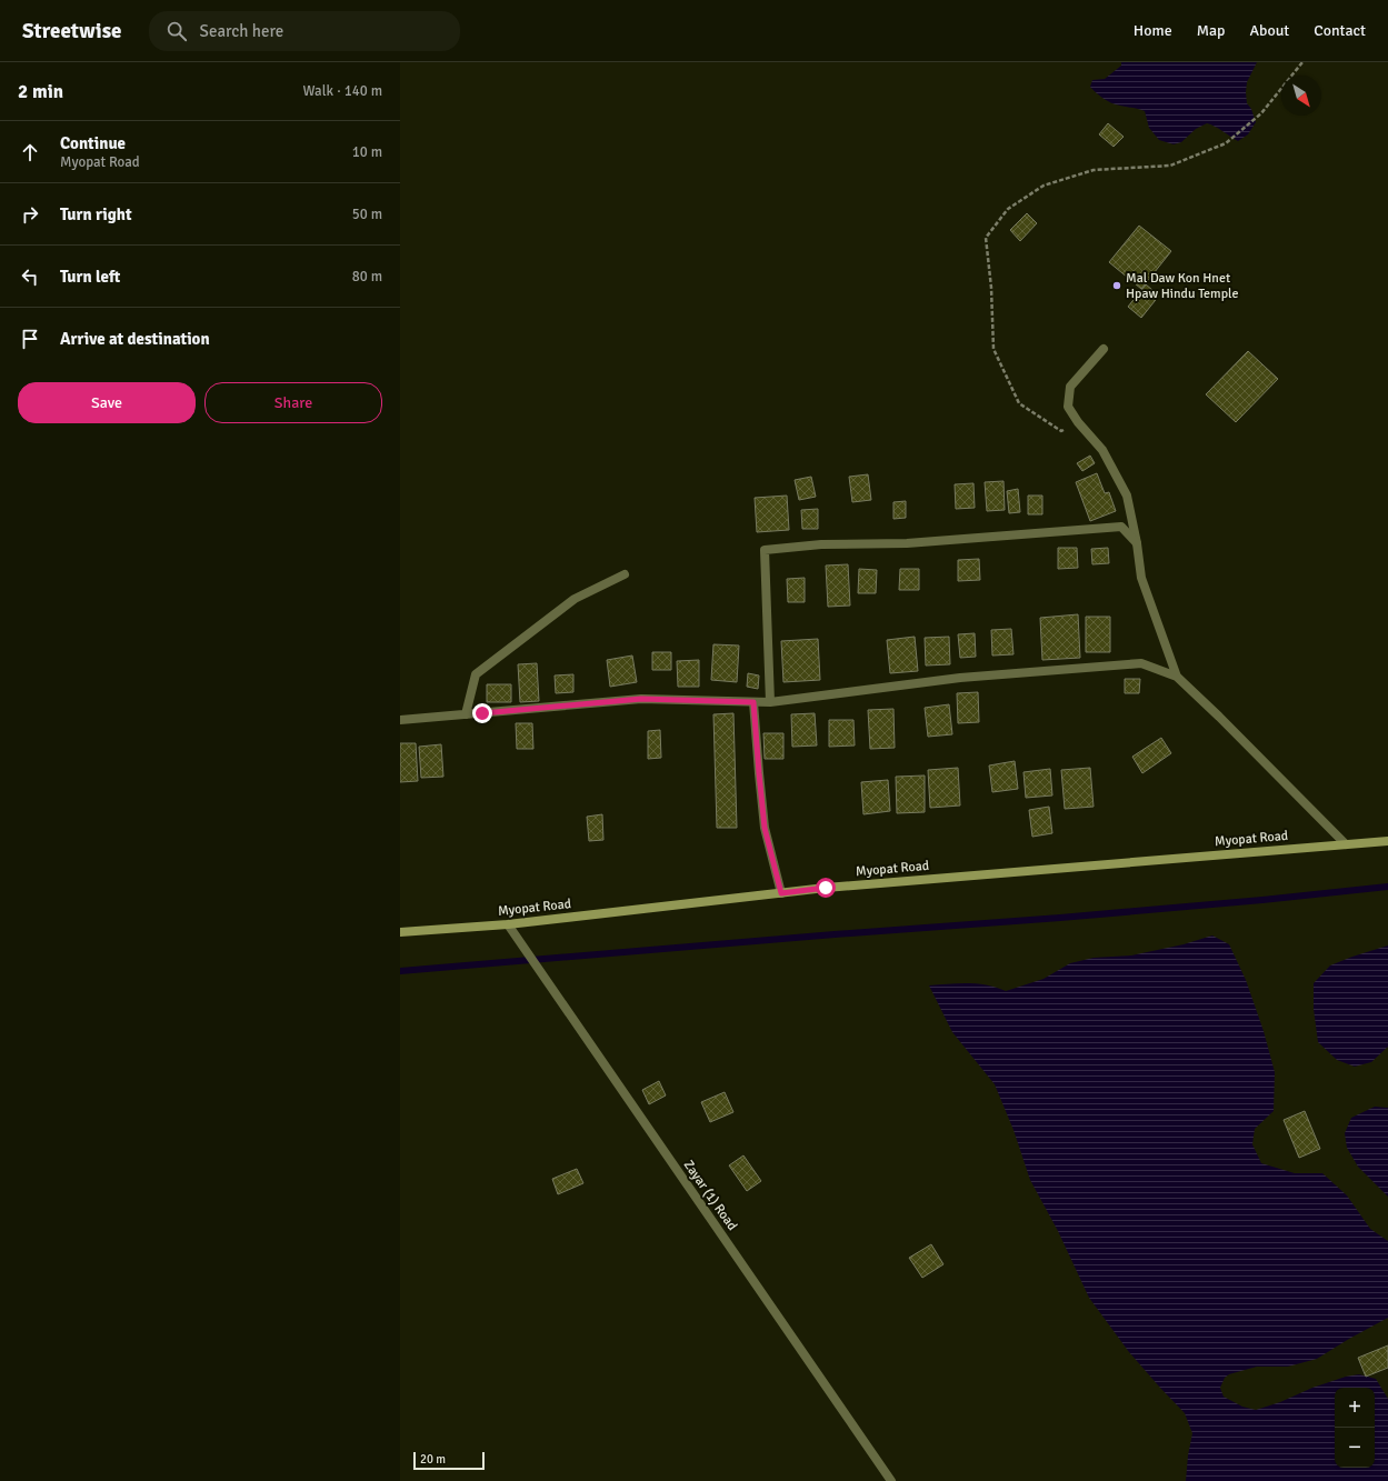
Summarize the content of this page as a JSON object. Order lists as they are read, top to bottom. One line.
{"streets":{"main road":["Myopat Road"],"street":["Zayar (1) Road"]},"crossings":[["Myopat Road","Zayar (1) Road"]],"places":["Mal Daw Kon Hnet Hpaw Hindu Temple"],"scale_bar":"20 m","north":"bottom right","page":{"header":"Streetwise","search":"Search here","nav":["Home","Map","About","Contact"],"heading":["2 min","Walk · 140 m"],"list":[["Continue","Myopat Road","10 m"],["Turn right","50 m"],["Turn left","80 m"],"Arrive at destination"],"buttons":["Save","Share"],"map_buttons":["+","−"],"scale":"20 m"}}
